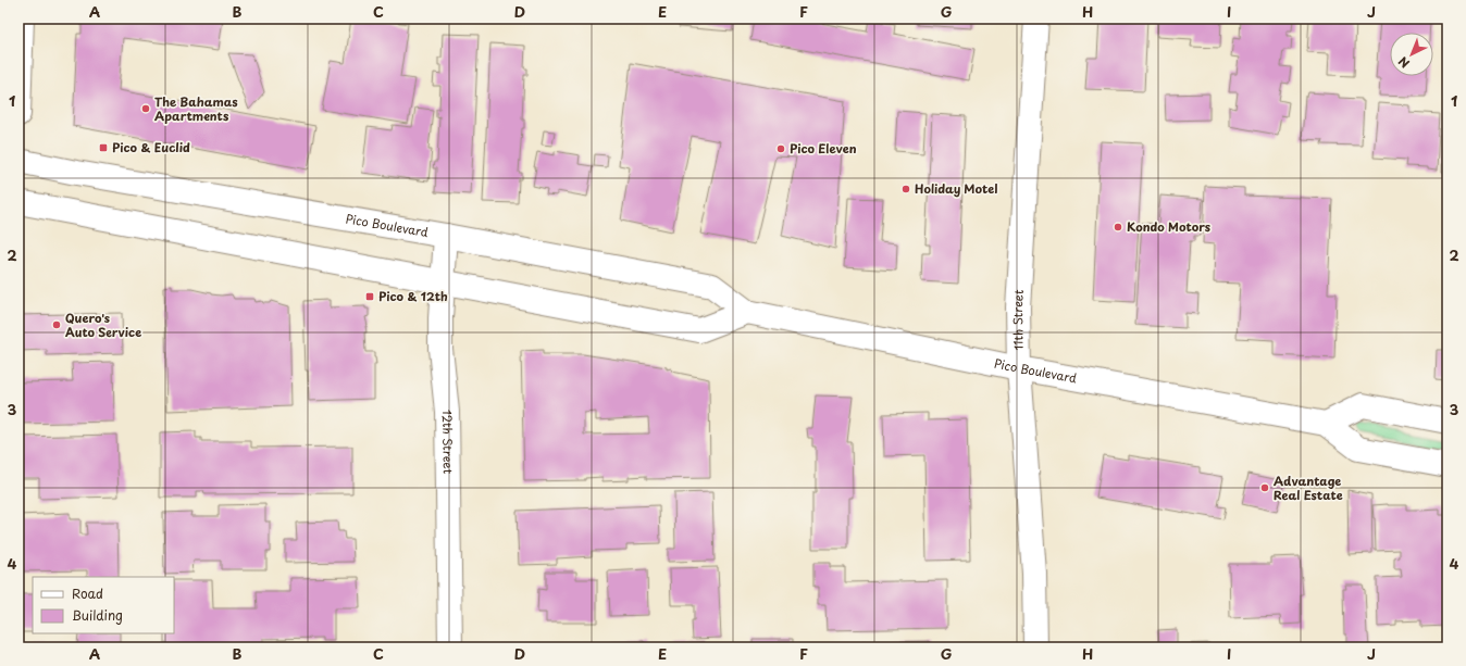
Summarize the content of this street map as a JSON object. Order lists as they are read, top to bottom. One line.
{"streets":{"main road":["Pico Boulevard","11th Street","12th Street"]},"crossings":[["Pico Boulevard","11th Street"],["Pico Boulevard","12th Street"]],"places":{"other":["The Bahamas Apartments","Pico Eleven","Holiday Motel","Kondo Motors","Quero's Auto Service","Advantage Real Estate"],"transit":["Pico & Euclid","Pico & 12th"]},"legend":["Road","Building"],"north":"bottom left","grid":{"columns":["A","B","C","D","E","F","G","H","I","J"],"rows":["1","2","3","4"]}}
